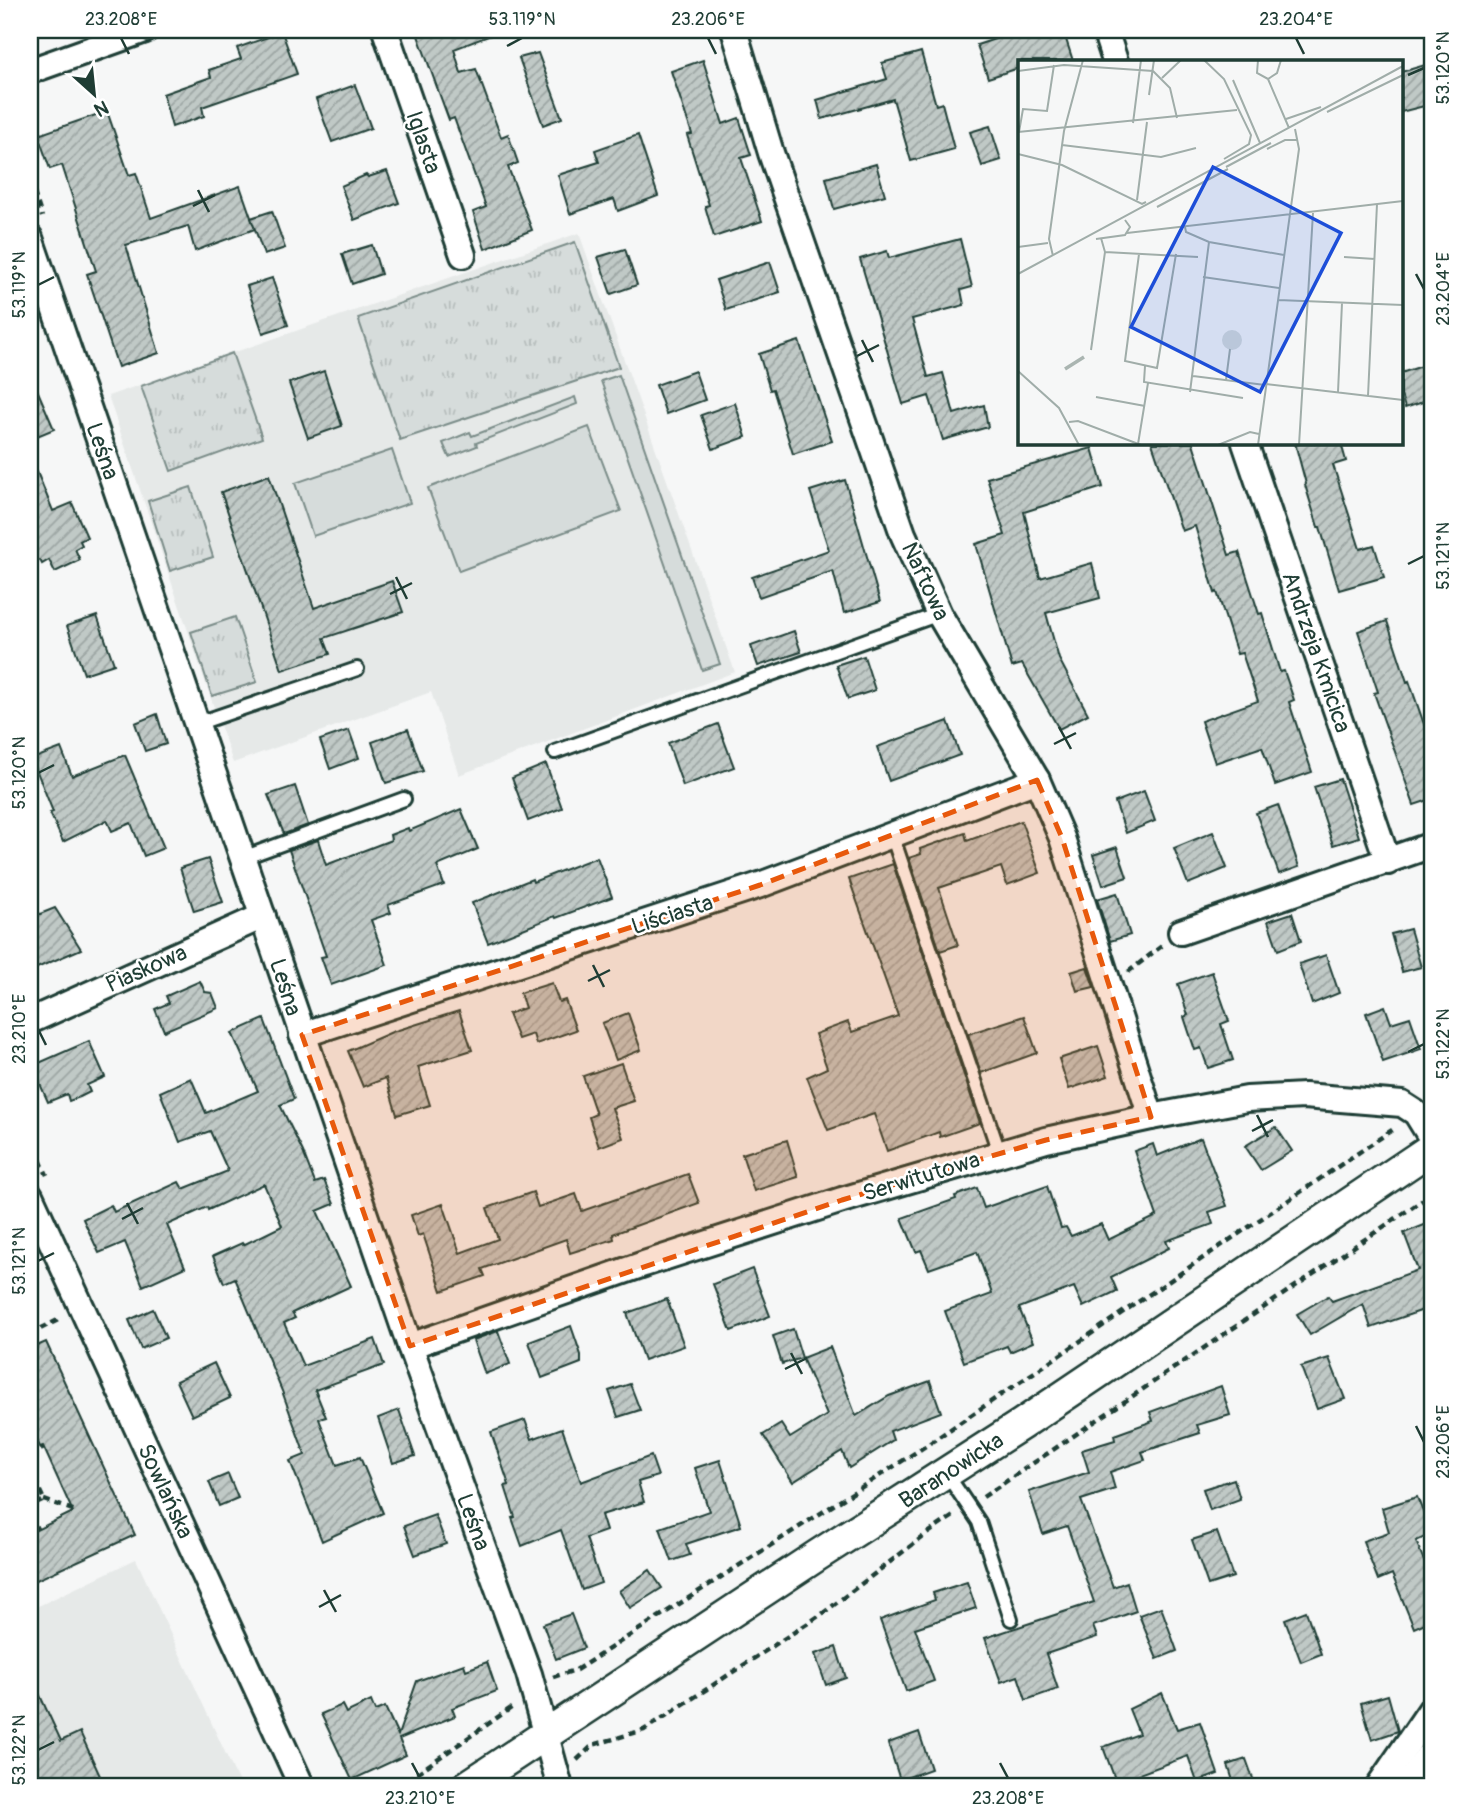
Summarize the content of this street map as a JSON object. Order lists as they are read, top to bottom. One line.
{"streets":{"street":["Iglasta","Leśna","Naftowa","Andrzeja Kmicica","Liściasta","Piaskowa","Serwitutowa","Baranowicka","Sowlańska"]},"crossings":[["Leśna","Liściasta"],["Leśna","Piaskowa"],["Leśna","Serwitutowa"],["Leśna","Baranowicka"],["Naftowa","Liściasta"],["Naftowa","Serwitutowa"]],"north":"bottom right","coordinates":["23.208°E","53.119°N","23.206°E","23.204°E","53.120°N","53.121°N","23.210°E","53.122°N"]}
